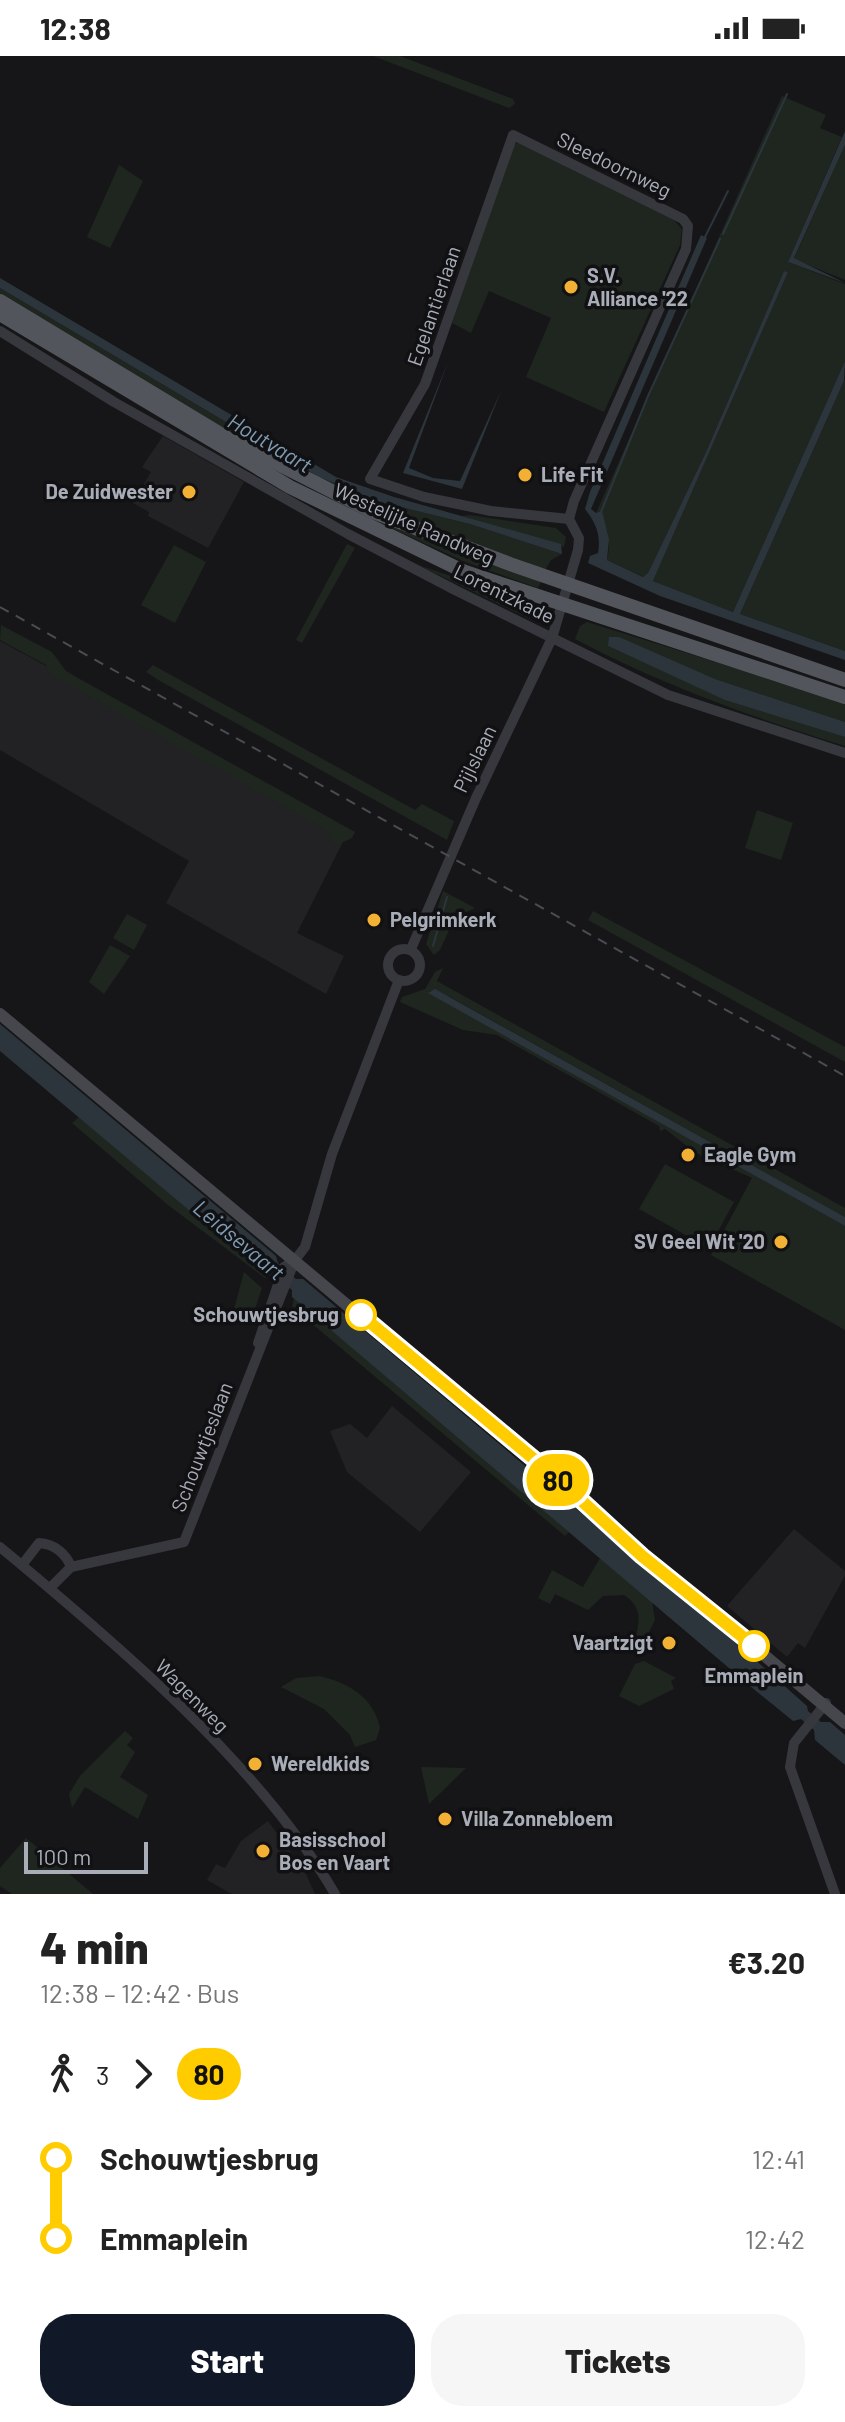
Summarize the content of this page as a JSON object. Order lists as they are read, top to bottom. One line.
{"streets":{"main road":["Westelijke Randweg"],"street":["Sleedoornweg","Egelantierlaan","Lorentzkade","Pijlslaan","Schouwtjeslaan","Wagenweg"]},"crossings":[["Sleedoornweg","Egelantierlaan"],["Sleedoornweg","Pijlslaan"],["Egelantierlaan","Pijlslaan"],["Westelijke Randweg","Pijlslaan"],["Lorentzkade","Pijlslaan"]],"water":["Houtvaart","Leidsevaart"],"places":["S.V. Alliance '22","Life Fit","De Zuidwester","Pelgrimkerk","Eagle Gym","SV Geel Wit '20","Schouwtjesbrug","Vaartzigt","Emmaplein","Wereldkids","Villa Zonnebloem","Basisschool Bos en Vaart"],"lines":["bus line 80"],"scale_bar":"100 m","page":{"status":"12:38","on_map":"80","scale":"100 m","heading":["4 min","12:38 – 12:42 · Bus","€3.20"],"legs":["3","80"],"list":[{"name":"Schouwtjesbrug","value":"12:41"},{"name":"Emmaplein","value":"12:42"}],"buttons":["Start","Tickets"]}}
